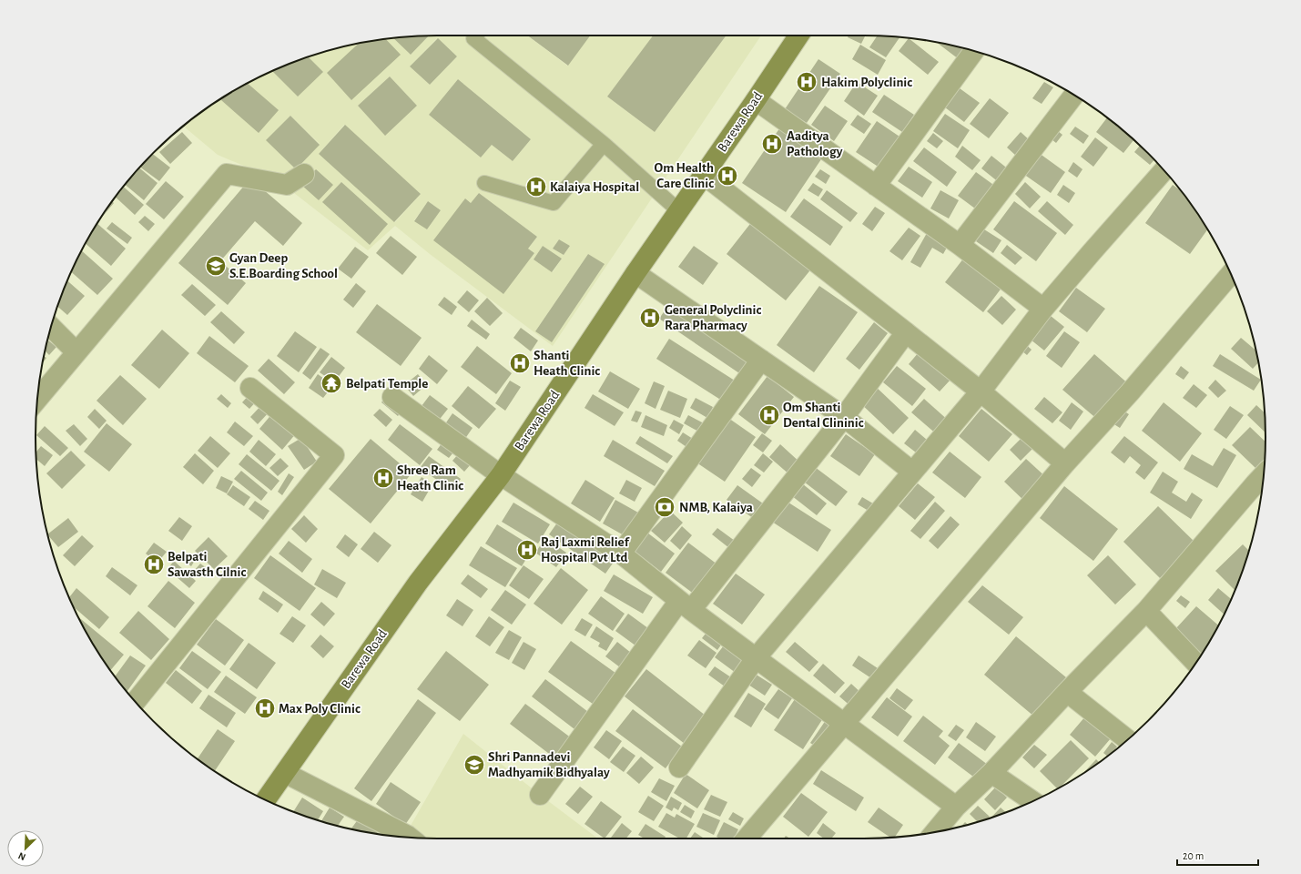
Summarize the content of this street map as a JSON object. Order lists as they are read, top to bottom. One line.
{"streets":{"main road":["Barewa Road"]},"places":{"hospital":["Hakim Polyclinic","Aaditya Pathology","Om Health Care Clinic","Kalaiya Hospital","General Polyclinic Rara Pharmacy","Shanti Heath Clinic","Om Shanti Dental Clininic","Shree Ram Heath Clinic","Raj Laxmi Relief Hospital Pvt Ltd","Belpati Sawasth Cilnic","Max Poly Clinic"],"school or university":["Gyan Deep S.E.Boarding School","Shri Pannadevi Madhyamik Bidhyalay"],"temple":["Belpati Temple"],"bank":["NMB, Kalaiya"]},"scale_bar":"20 m","north":"bottom left"}
